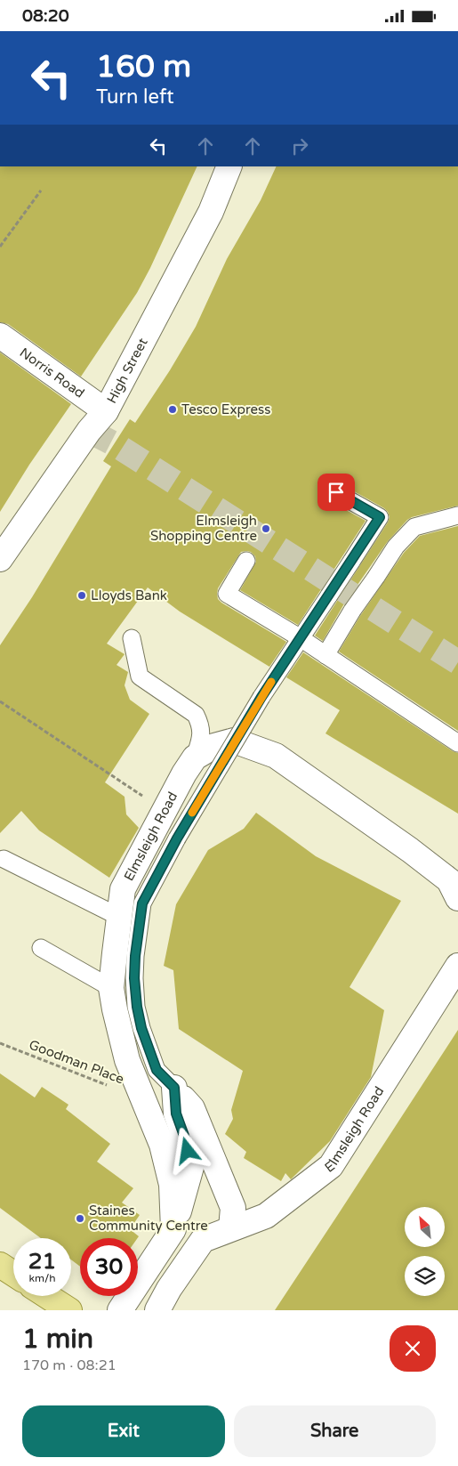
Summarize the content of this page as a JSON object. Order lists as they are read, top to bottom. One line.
{"streets":{"street":["High Street","Norris Road","Elmsleigh Road"],"path":["Goodman Place"]},"crossings":[["High Street","Norris Road"],["Elmsleigh Road","Goodman Place"]],"places":["Tesco Express","Elmsleigh Shopping Centre","Lloyds Bank","Staines Community Centre"],"north":"top left","page":{"status":"08:20","turn":["160 m","Turn left"],"speed":"21 km/h","limit":"30","heading":["1 min","170 m · 08:21"],"buttons":["Exit","Share"]}}
